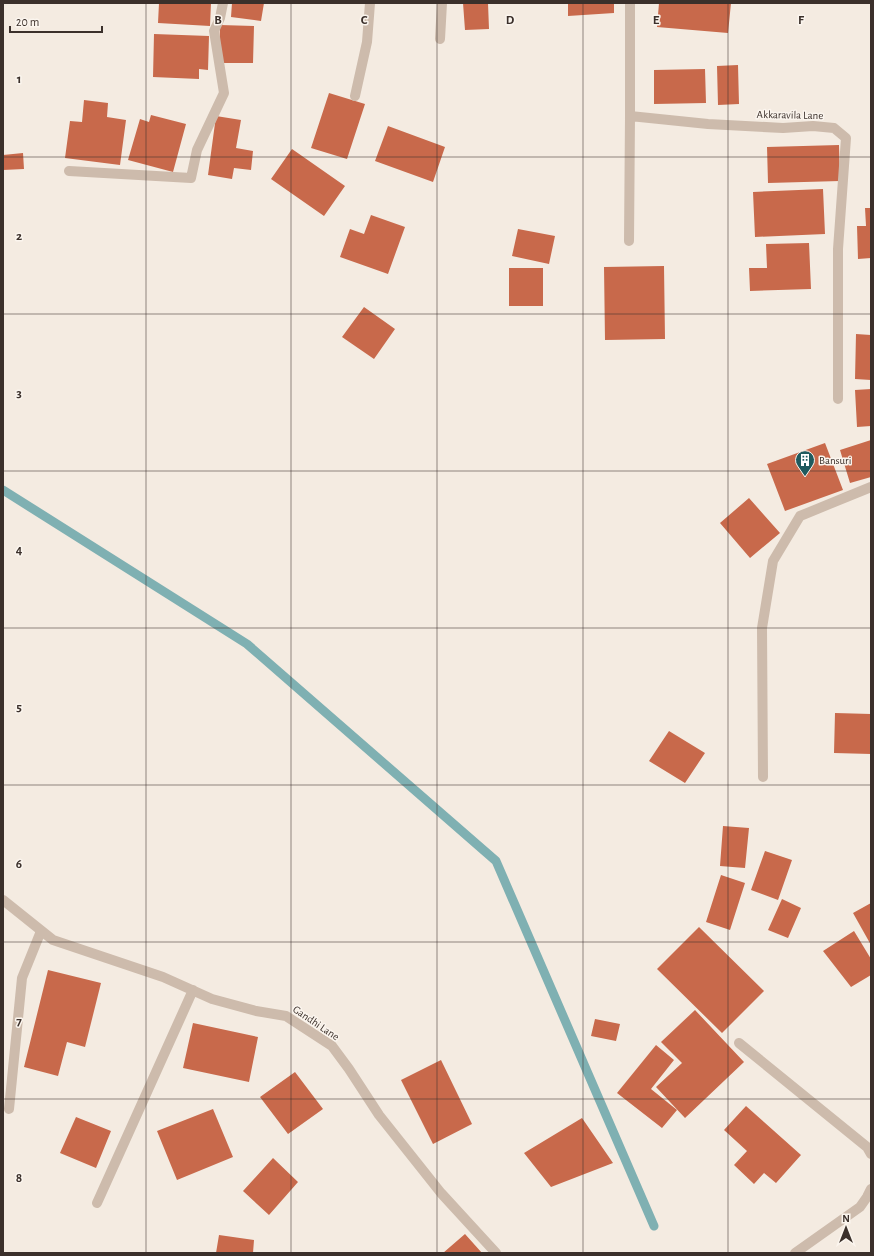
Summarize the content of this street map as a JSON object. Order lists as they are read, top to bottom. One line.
{"streets":{"street":["Akkaravila Lane","Gandhi Lane"]},"places":{"building":["Bansuri"]},"scale_bar":"20 m","north":"top","grid":{"columns":["B","C","D","E","F"],"rows":["1","2","3","4","5","6","7","8"]}}
